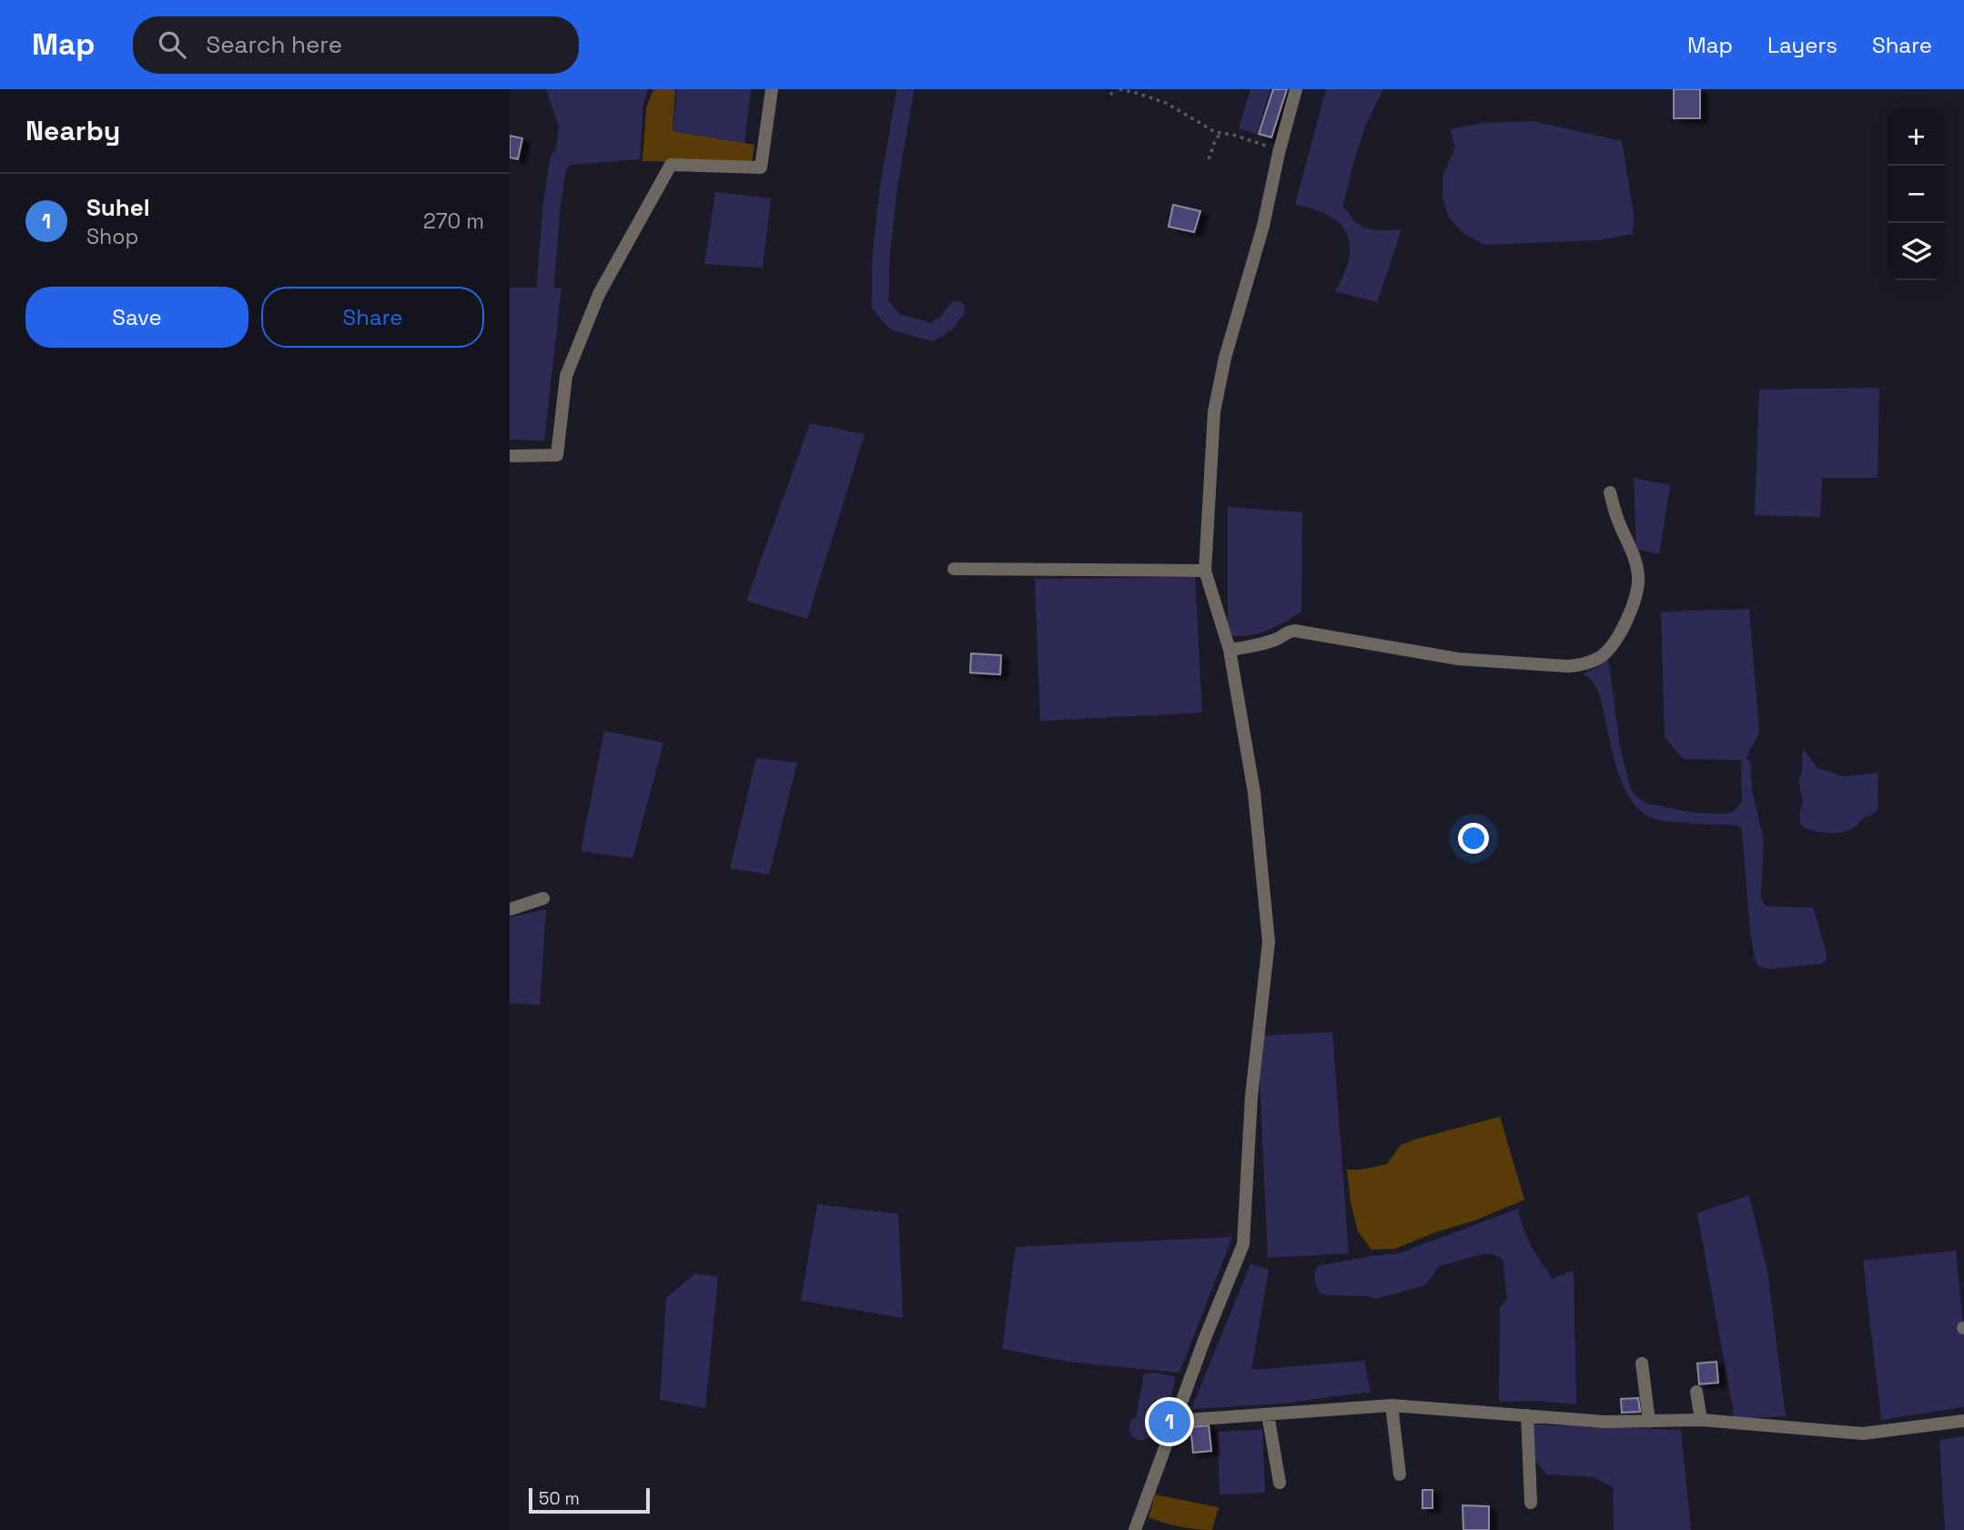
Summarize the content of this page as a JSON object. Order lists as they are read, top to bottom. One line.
{"scale_bar":"50 m","page":{"header":"Map","search":"Search here","nav":["Map","Layers","Share"],"heading":"Nearby","map_buttons":["+","−"],"list":[{"mark":"1","name":"Suhel","note":"Shop","value":"270 m"}],"buttons":["Save","Share"],"pins":"1","scale":"50 m"}}
